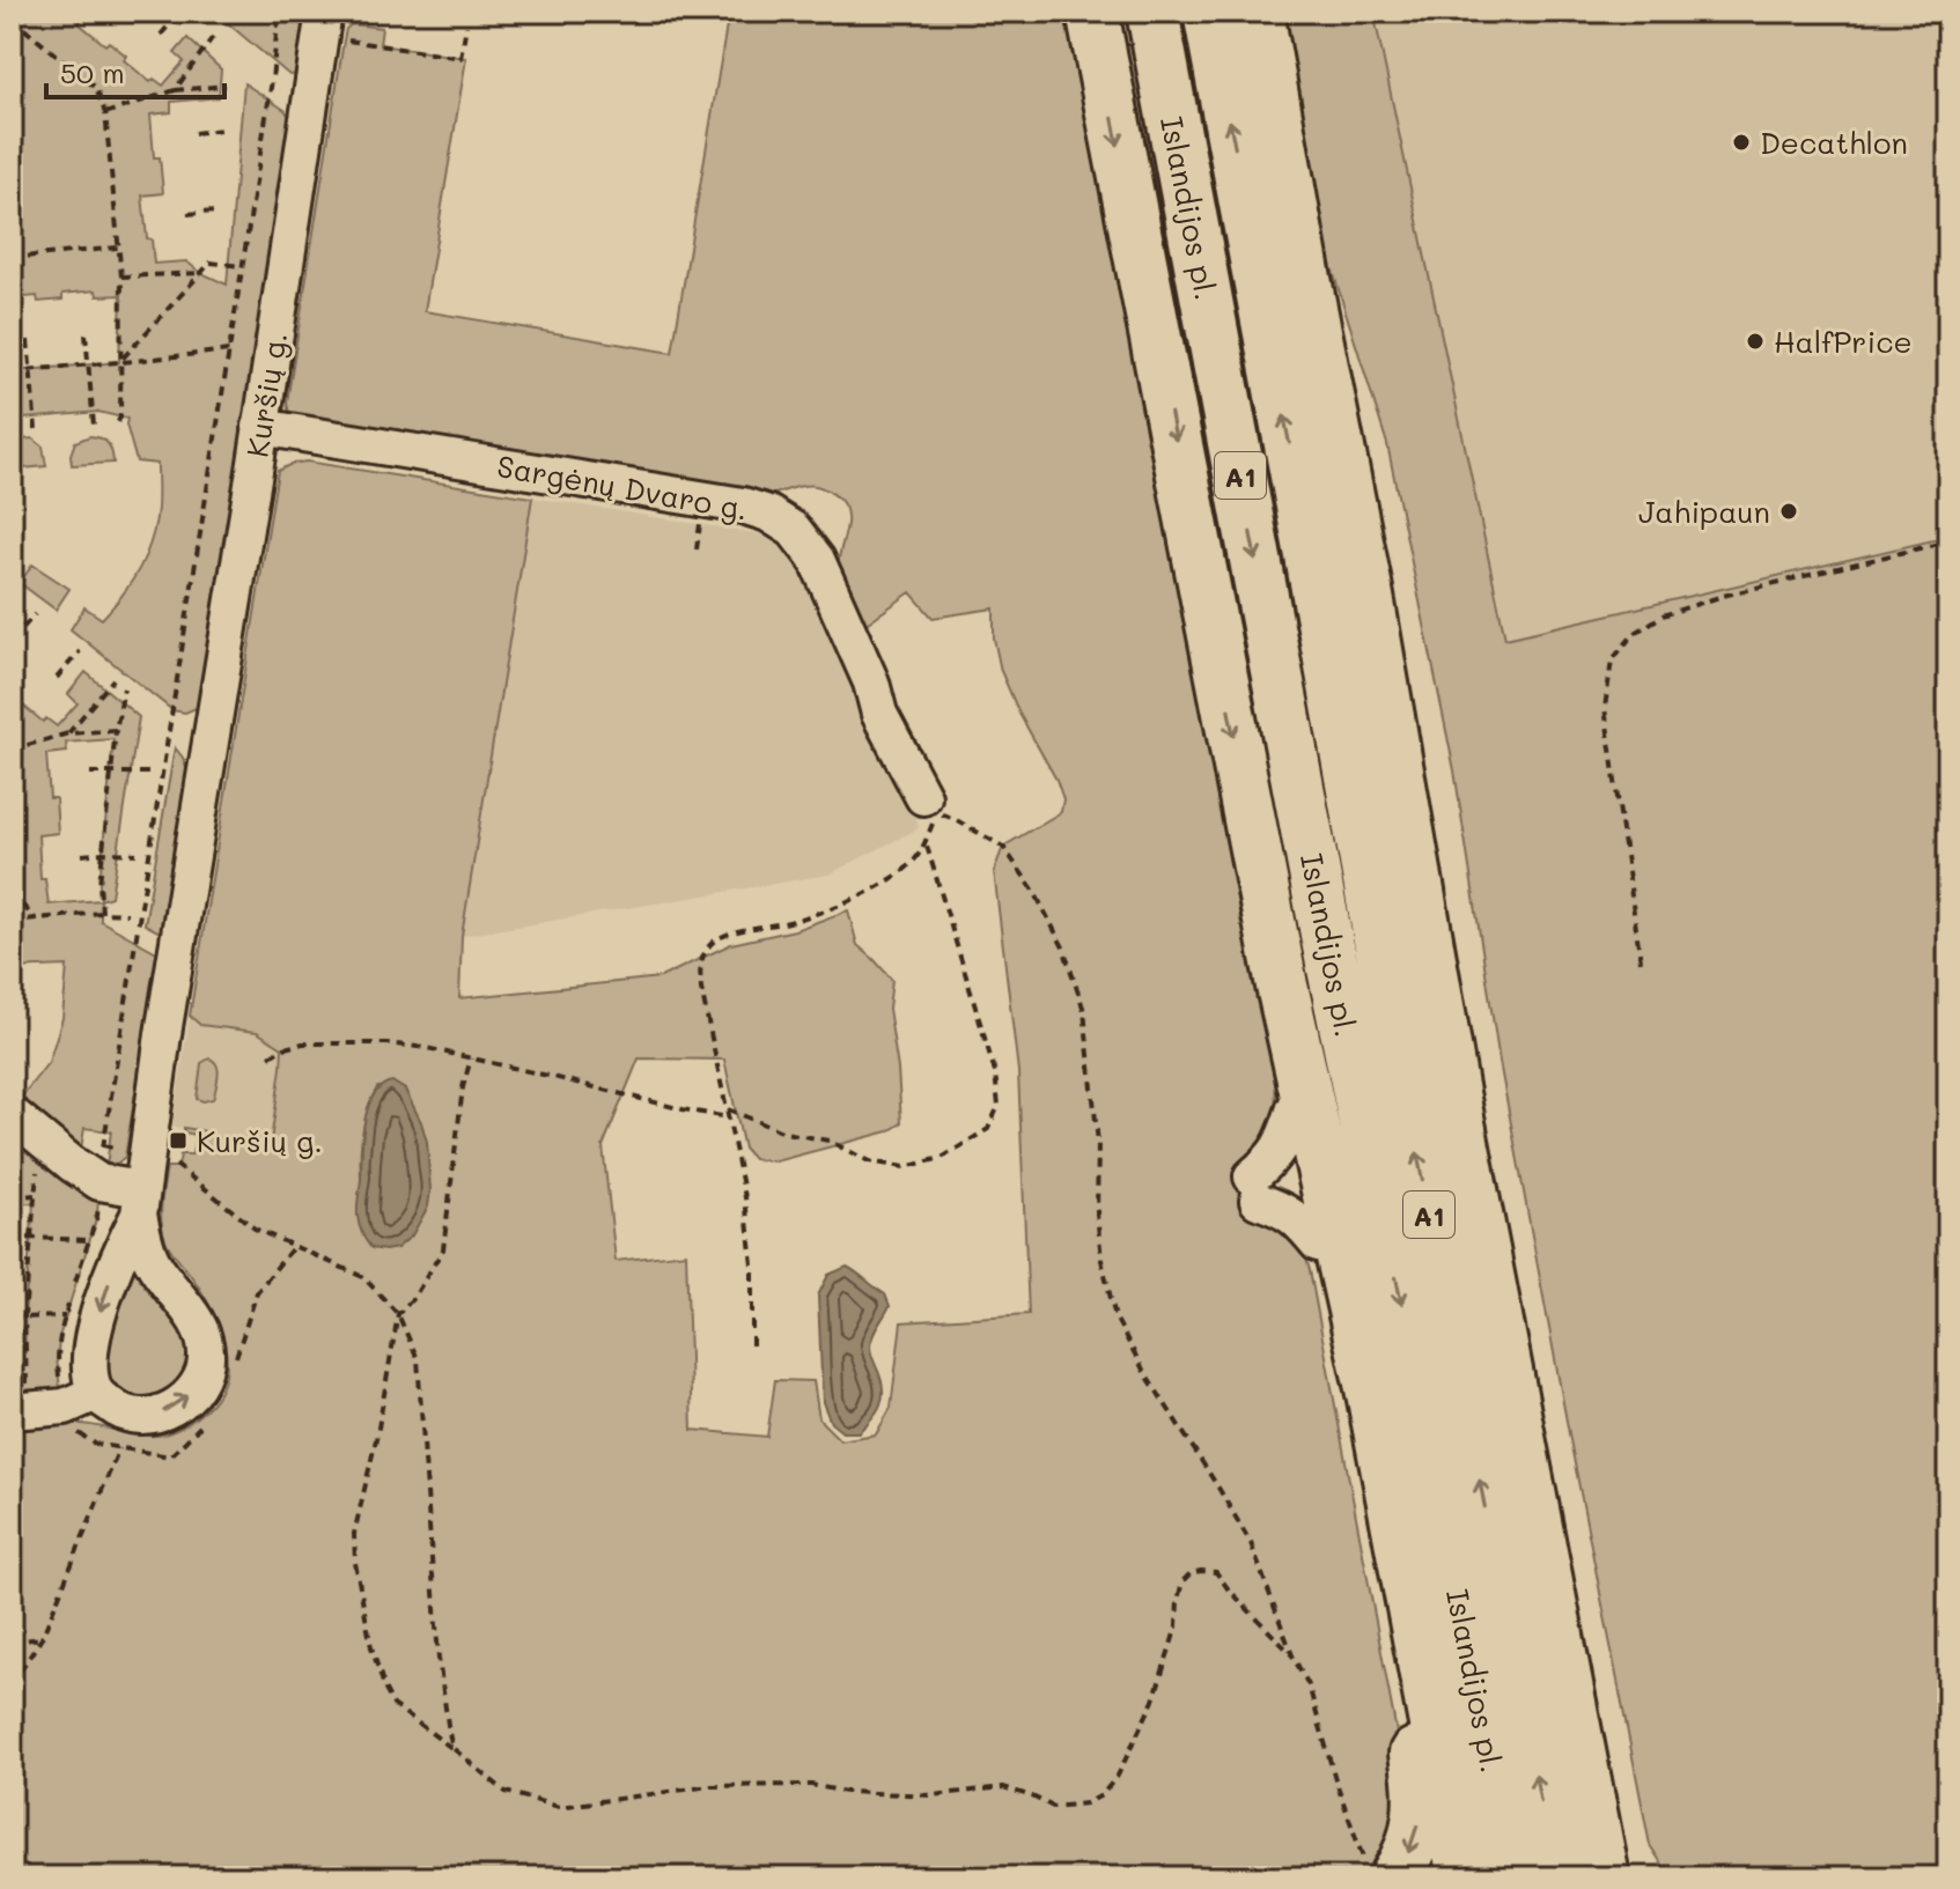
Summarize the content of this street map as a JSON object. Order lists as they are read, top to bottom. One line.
{"streets":{"highway":["Islandijos pl.","A1"],"street":["Kuršių g.","Sargėnų Dvaro g."]},"crossings":[["Kuršių g.","Sargėnų Dvaro g."]],"places":{"other":["Decathlon","HalfPrice","Jahipaun"],"transit":["Kuršių g."]},"scale_bar":"50 m"}
